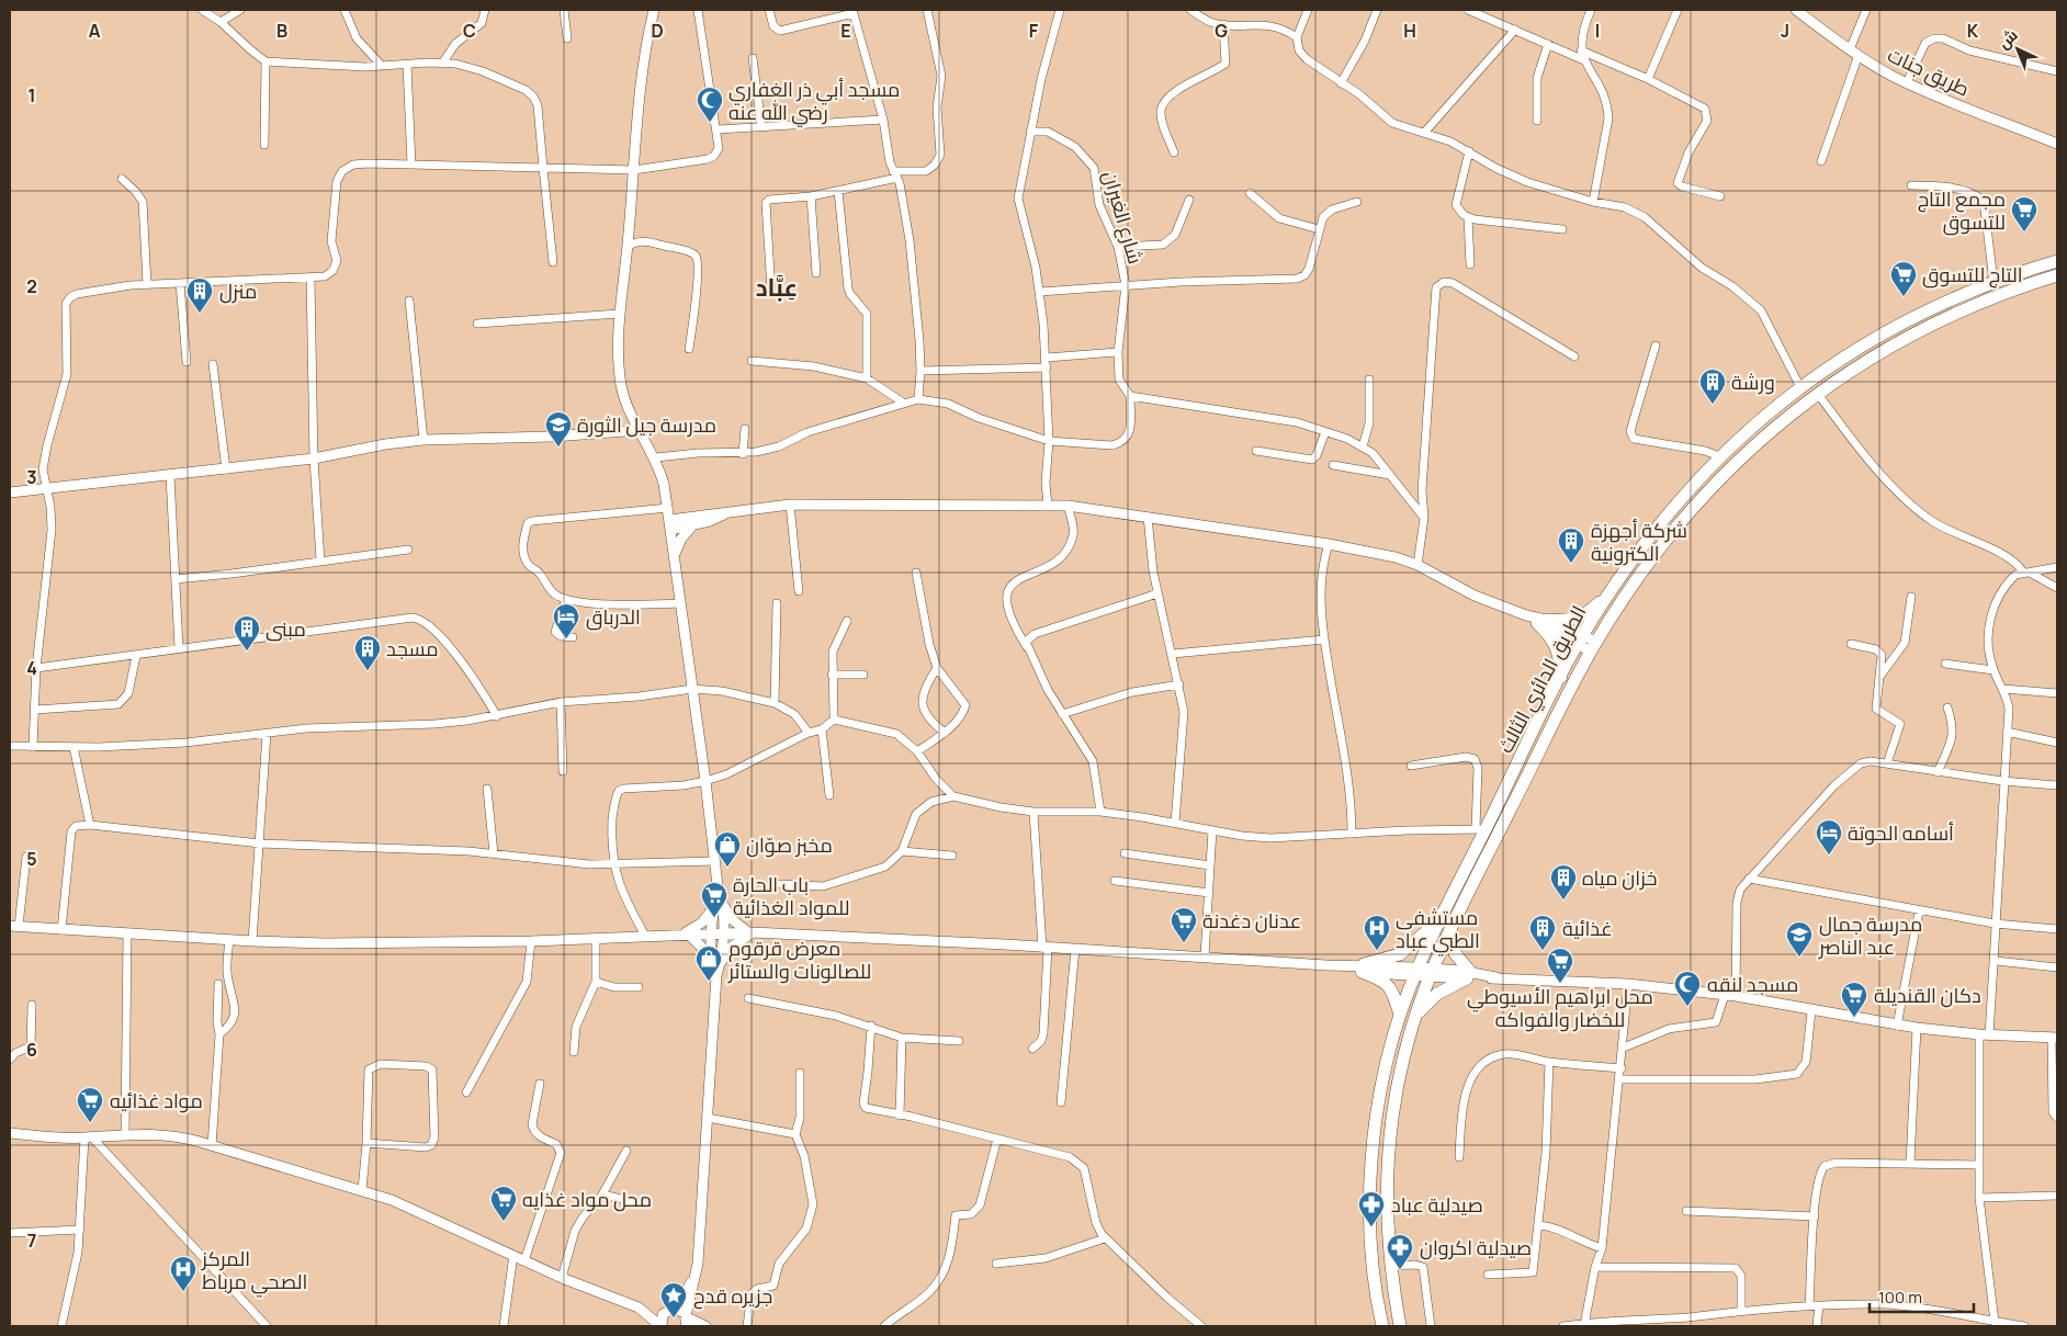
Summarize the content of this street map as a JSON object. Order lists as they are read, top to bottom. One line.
{"streets":{"main road":["الطريق الدائري الثالث"],"street":["طريق جنات","شارع الغيران"]},"districts":["عِبَّاد"],"places":{"mosque":["مسجد أبي ذر الغفاري رضي الله عنه","مسجد لنقه"],"supermarket":["مجمع التاج للتسوق","التاج للتسوق","باب الحارة للمواد الغذائية","عدنان دغدنة","محل ابراهيم الأسيوطي للخضار والفواكه","دكان القنديلة","مواد غذائيه","محل مواد غذايه"],"building":["منزل","ورشة","شركة أجهزة الكترونية","مبنى","مسجد","خزان مياه","غذائية"],"school or university":["مدرسة جيل الثورة","مدرسة جمال عبد الناصر"],"hotel":["الدرباق","أسامه الحوتة"],"shop":["مخبز صوّان","معرض قرقوم للصالونات والستائر"],"hospital":["مستشفى الطبي عباد","المركز الصحي مرباط"],"pharmacy":["صيدلية عباد","صيدلية اكروان"],"place":["جزيره قدح"]},"scale_bar":"100 m","north":"top left","grid":{"columns":["A","B","C","D","E","F","G","H","I","J","K"],"rows":["1","2","3","4","5","6","7"]}}
